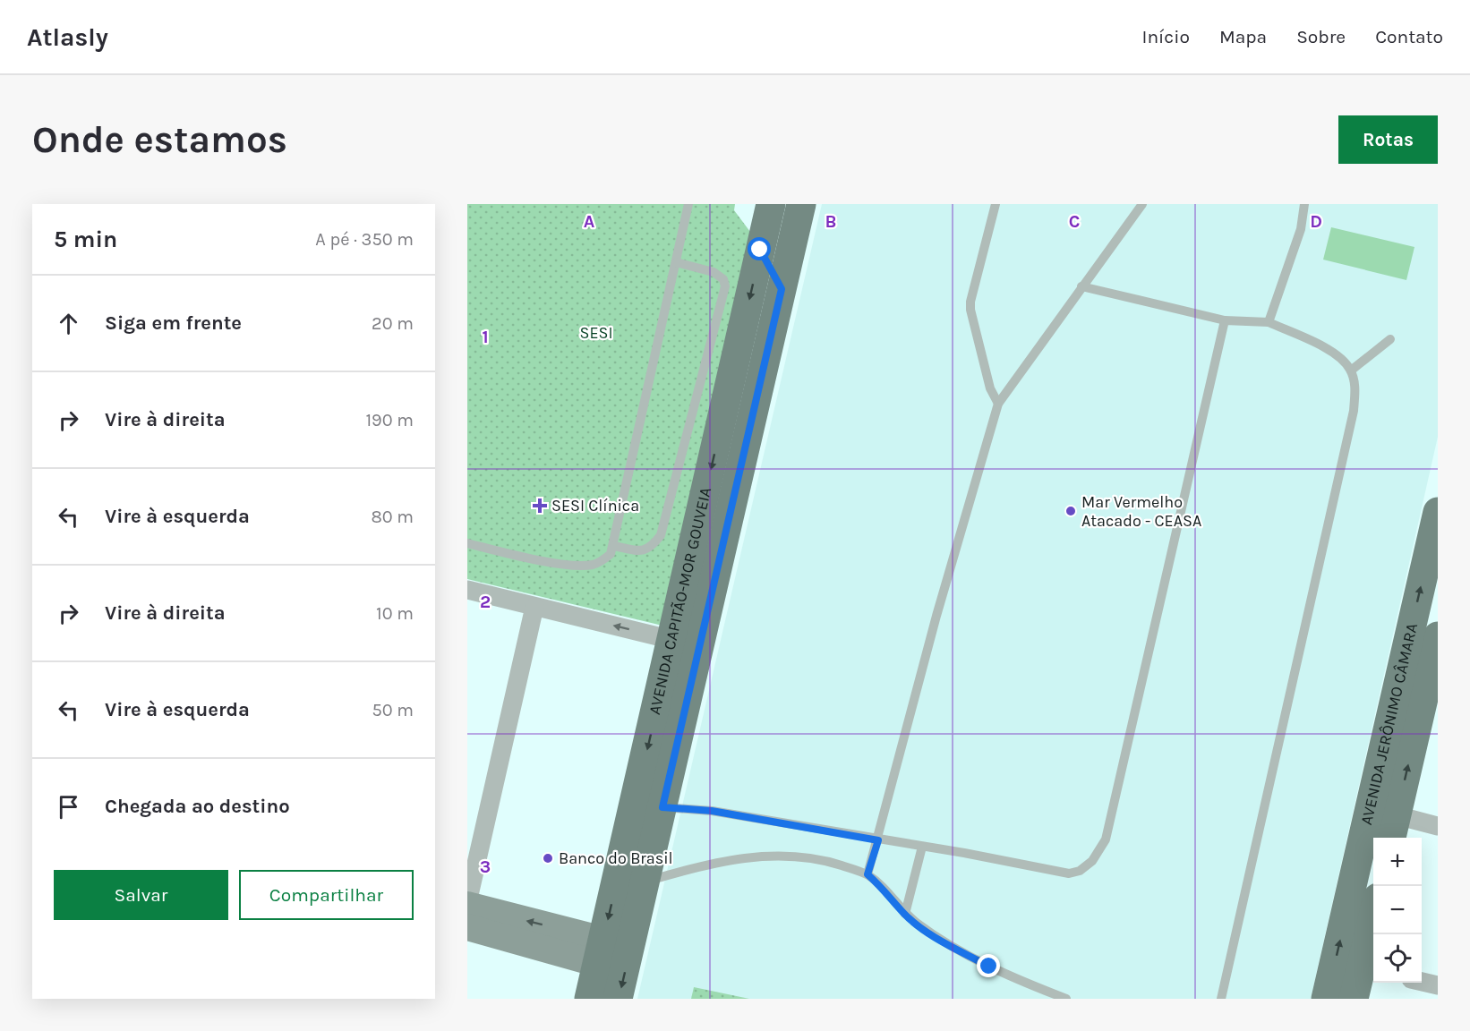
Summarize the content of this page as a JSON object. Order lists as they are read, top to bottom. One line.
{"streets":{"main road":["AVENIDA CAPITÃO-MOR GOUVEIA","AVENIDA JERÔNIMO CÂMARA"]},"one_way":["AVENIDA JERÔNIMO CÂMARA"],"parks":["SESI"],"places":{"health":["SESI Clínica"],"other":["Mar Vermelho Atacado - CEASA","Banco do Brasil"]},"page":{"header":"Atlasly","nav":["Início","Mapa","Sobre","Contato"],"buttons":["Rotas",["Salvar","Compartilhar"]],"title":"Onde estamos","heading":["5 min","A pé · 350 m"],"list":[["Siga em frente","20 m"],["Vire à direita","190 m"],["Vire à esquerda","80 m"],["Vire à direita","10 m"],["Vire à esquerda","50 m"],"Chegada ao destino"],"map_buttons":["+","−"]},"grid":{"columns":["A","B","C","D"],"rows":["1","2","3"]}}
